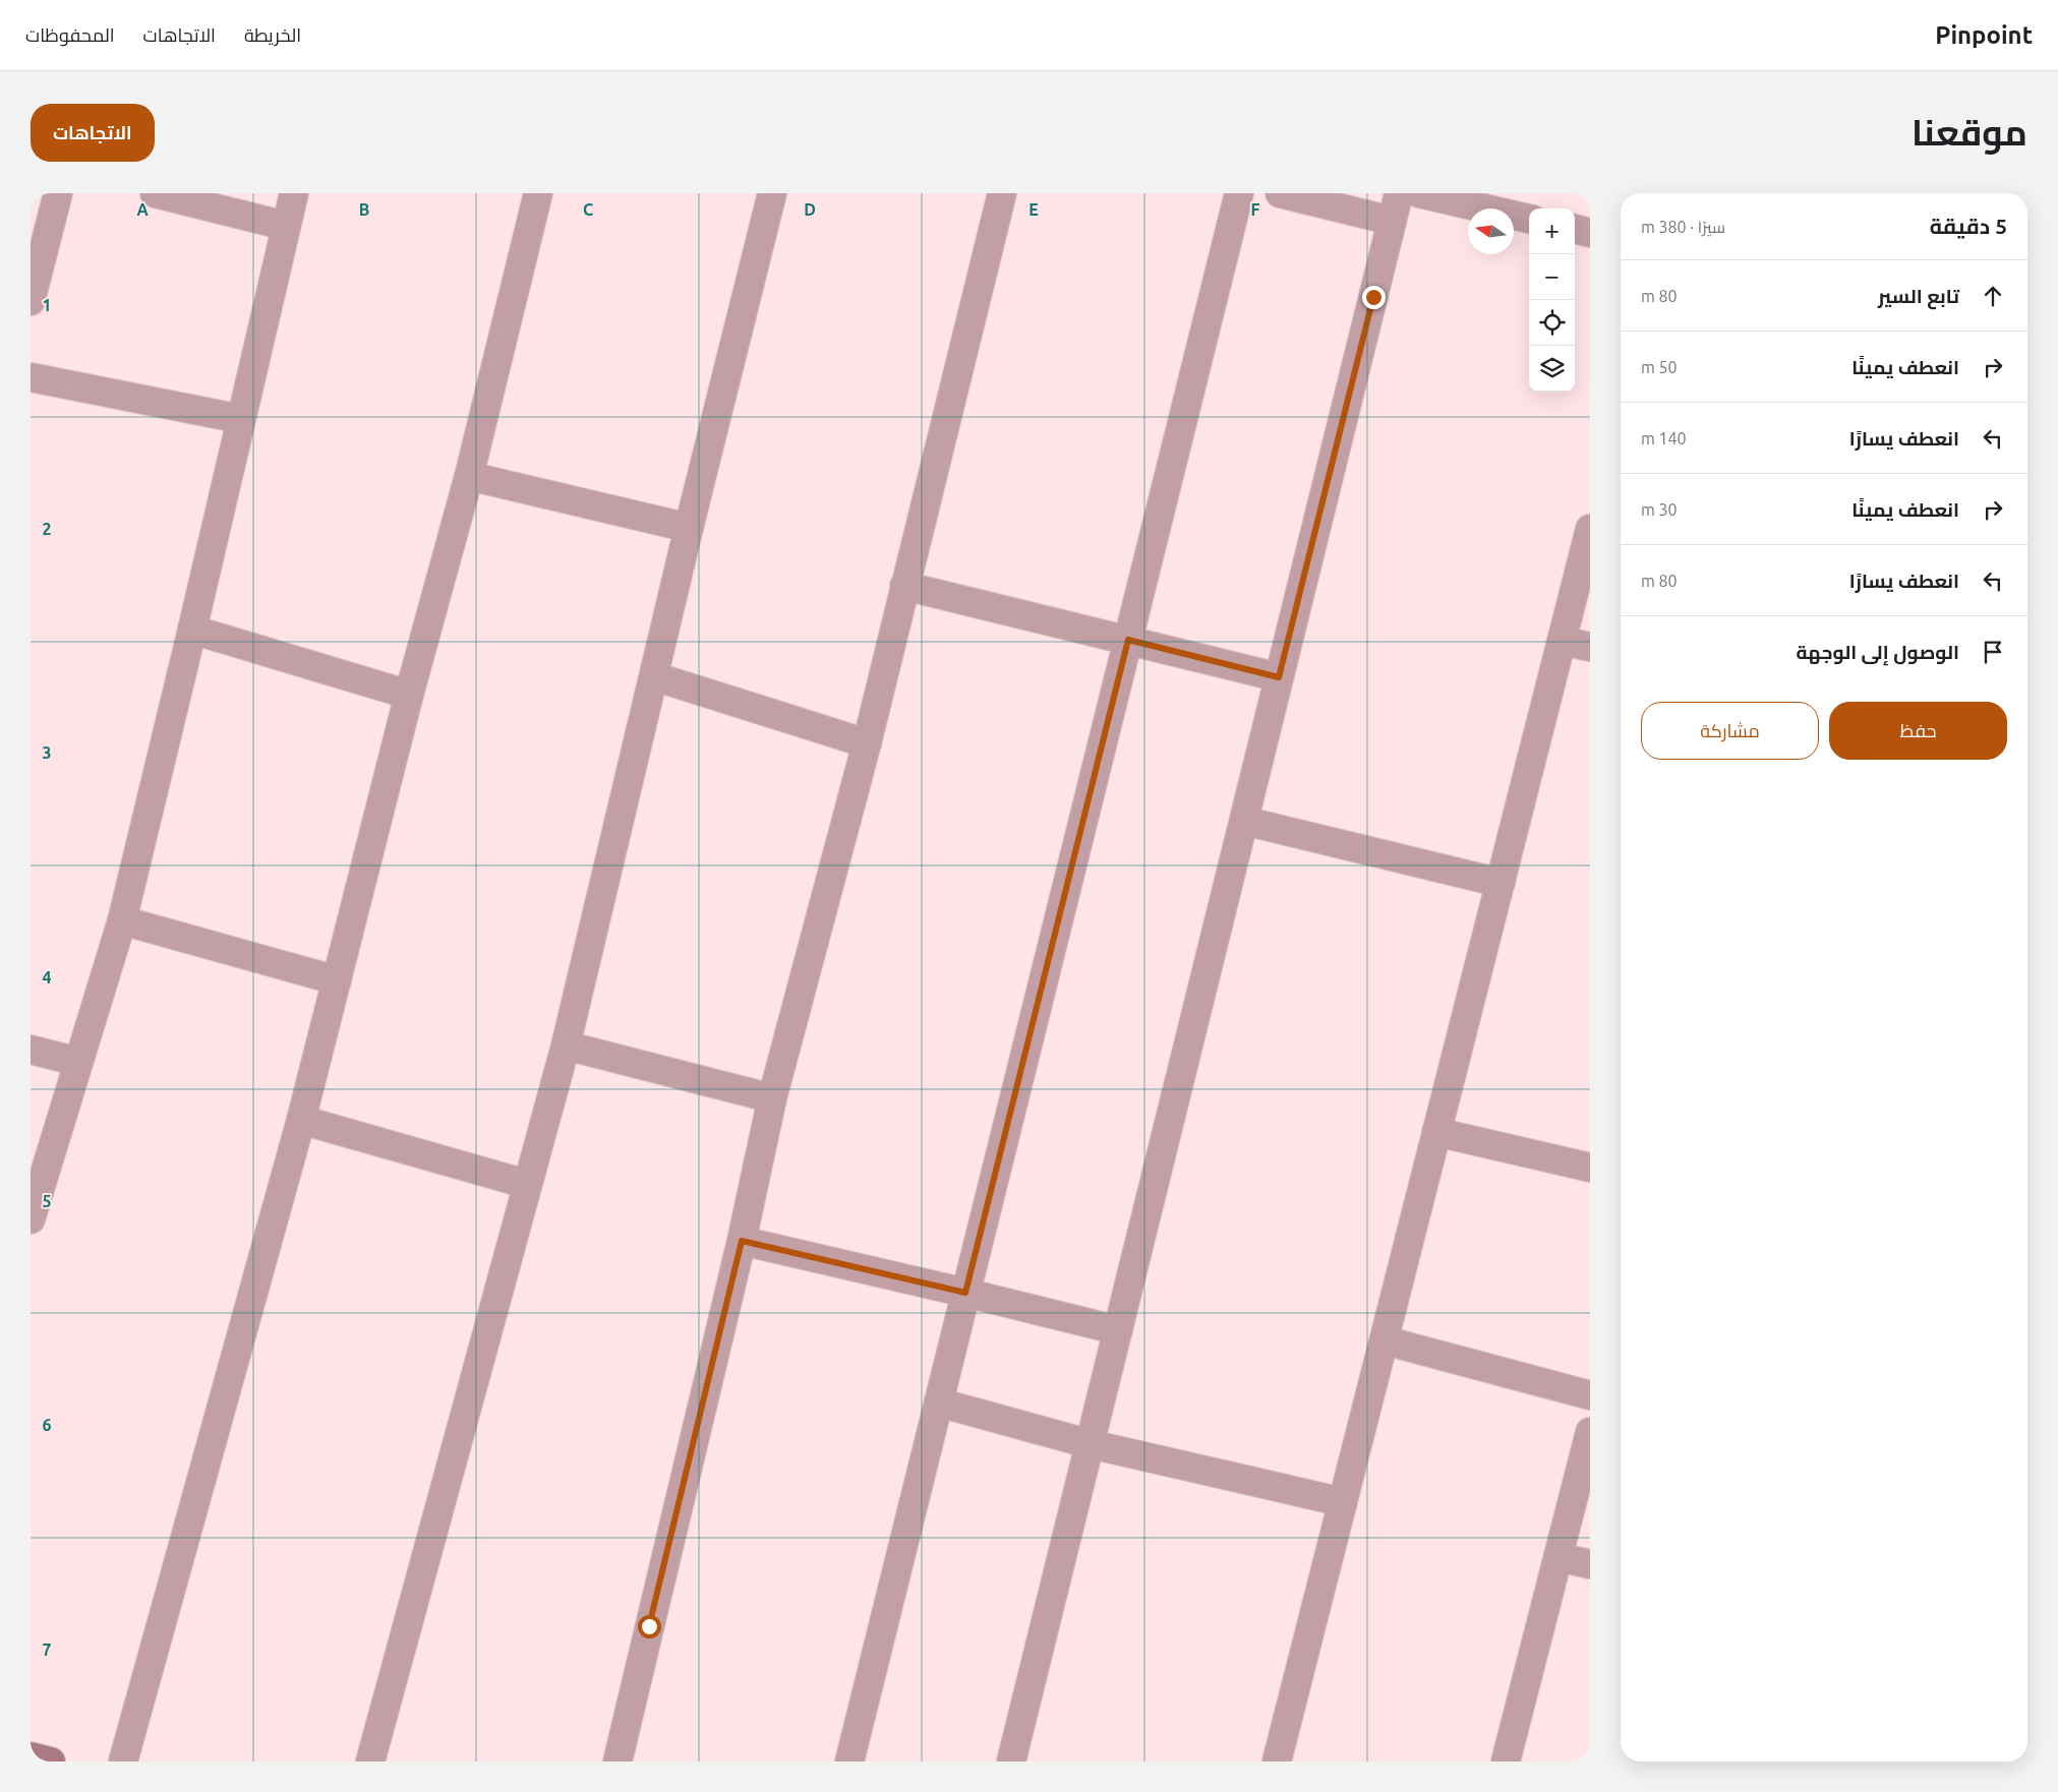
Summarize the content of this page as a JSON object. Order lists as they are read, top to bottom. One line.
{"north":"left","page":{"header":"Pinpoint","nav":["الخريطة","الاتجاهات","المحفوظات"],"title":"موقعنا","buttons":["الاتجاهات",["حفظ","مشاركة"]],"heading":["5 دقيقة","سيرًا · 380 m"],"map_buttons":["+","−"],"list":[["تابع السير","80 m"],["انعطف يمينًا","50 m"],["انعطف يسارًا","140 m"],["انعطف يمينًا","30 m"],["انعطف يسارًا","80 m"],"الوصول إلى الوجهة"]},"grid":{"columns":["A","B","C","D","E","F"],"rows":["1","2","3","4","5","6","7"]}}
